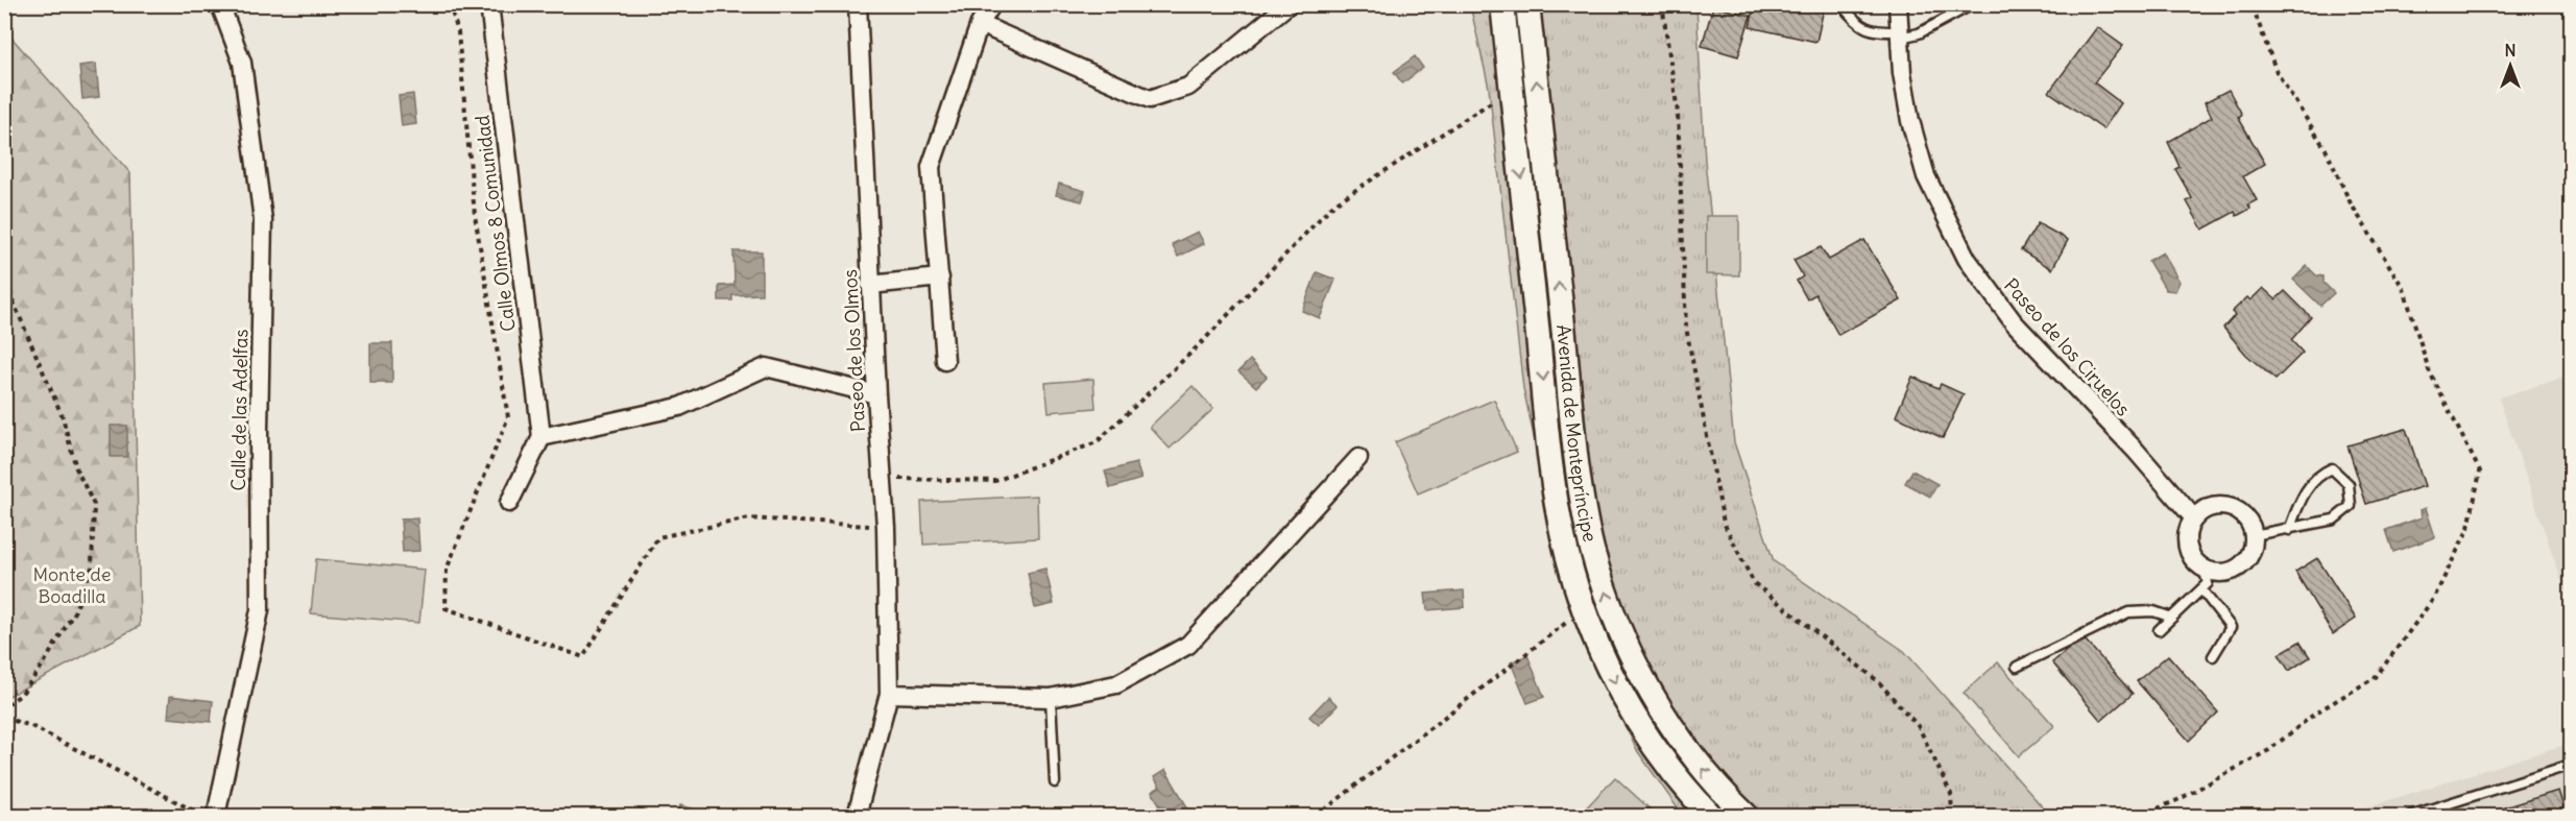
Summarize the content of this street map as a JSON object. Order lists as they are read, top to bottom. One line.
{"streets":{"street":["Calle Olmos 8 Comunidad","Paseo de los Ciruelos","Paseo de los Olmos","Calle de las Adelfas","Avenida de Montepríncipe"]},"parks":["Monte de Boadilla"],"north":"top"}
